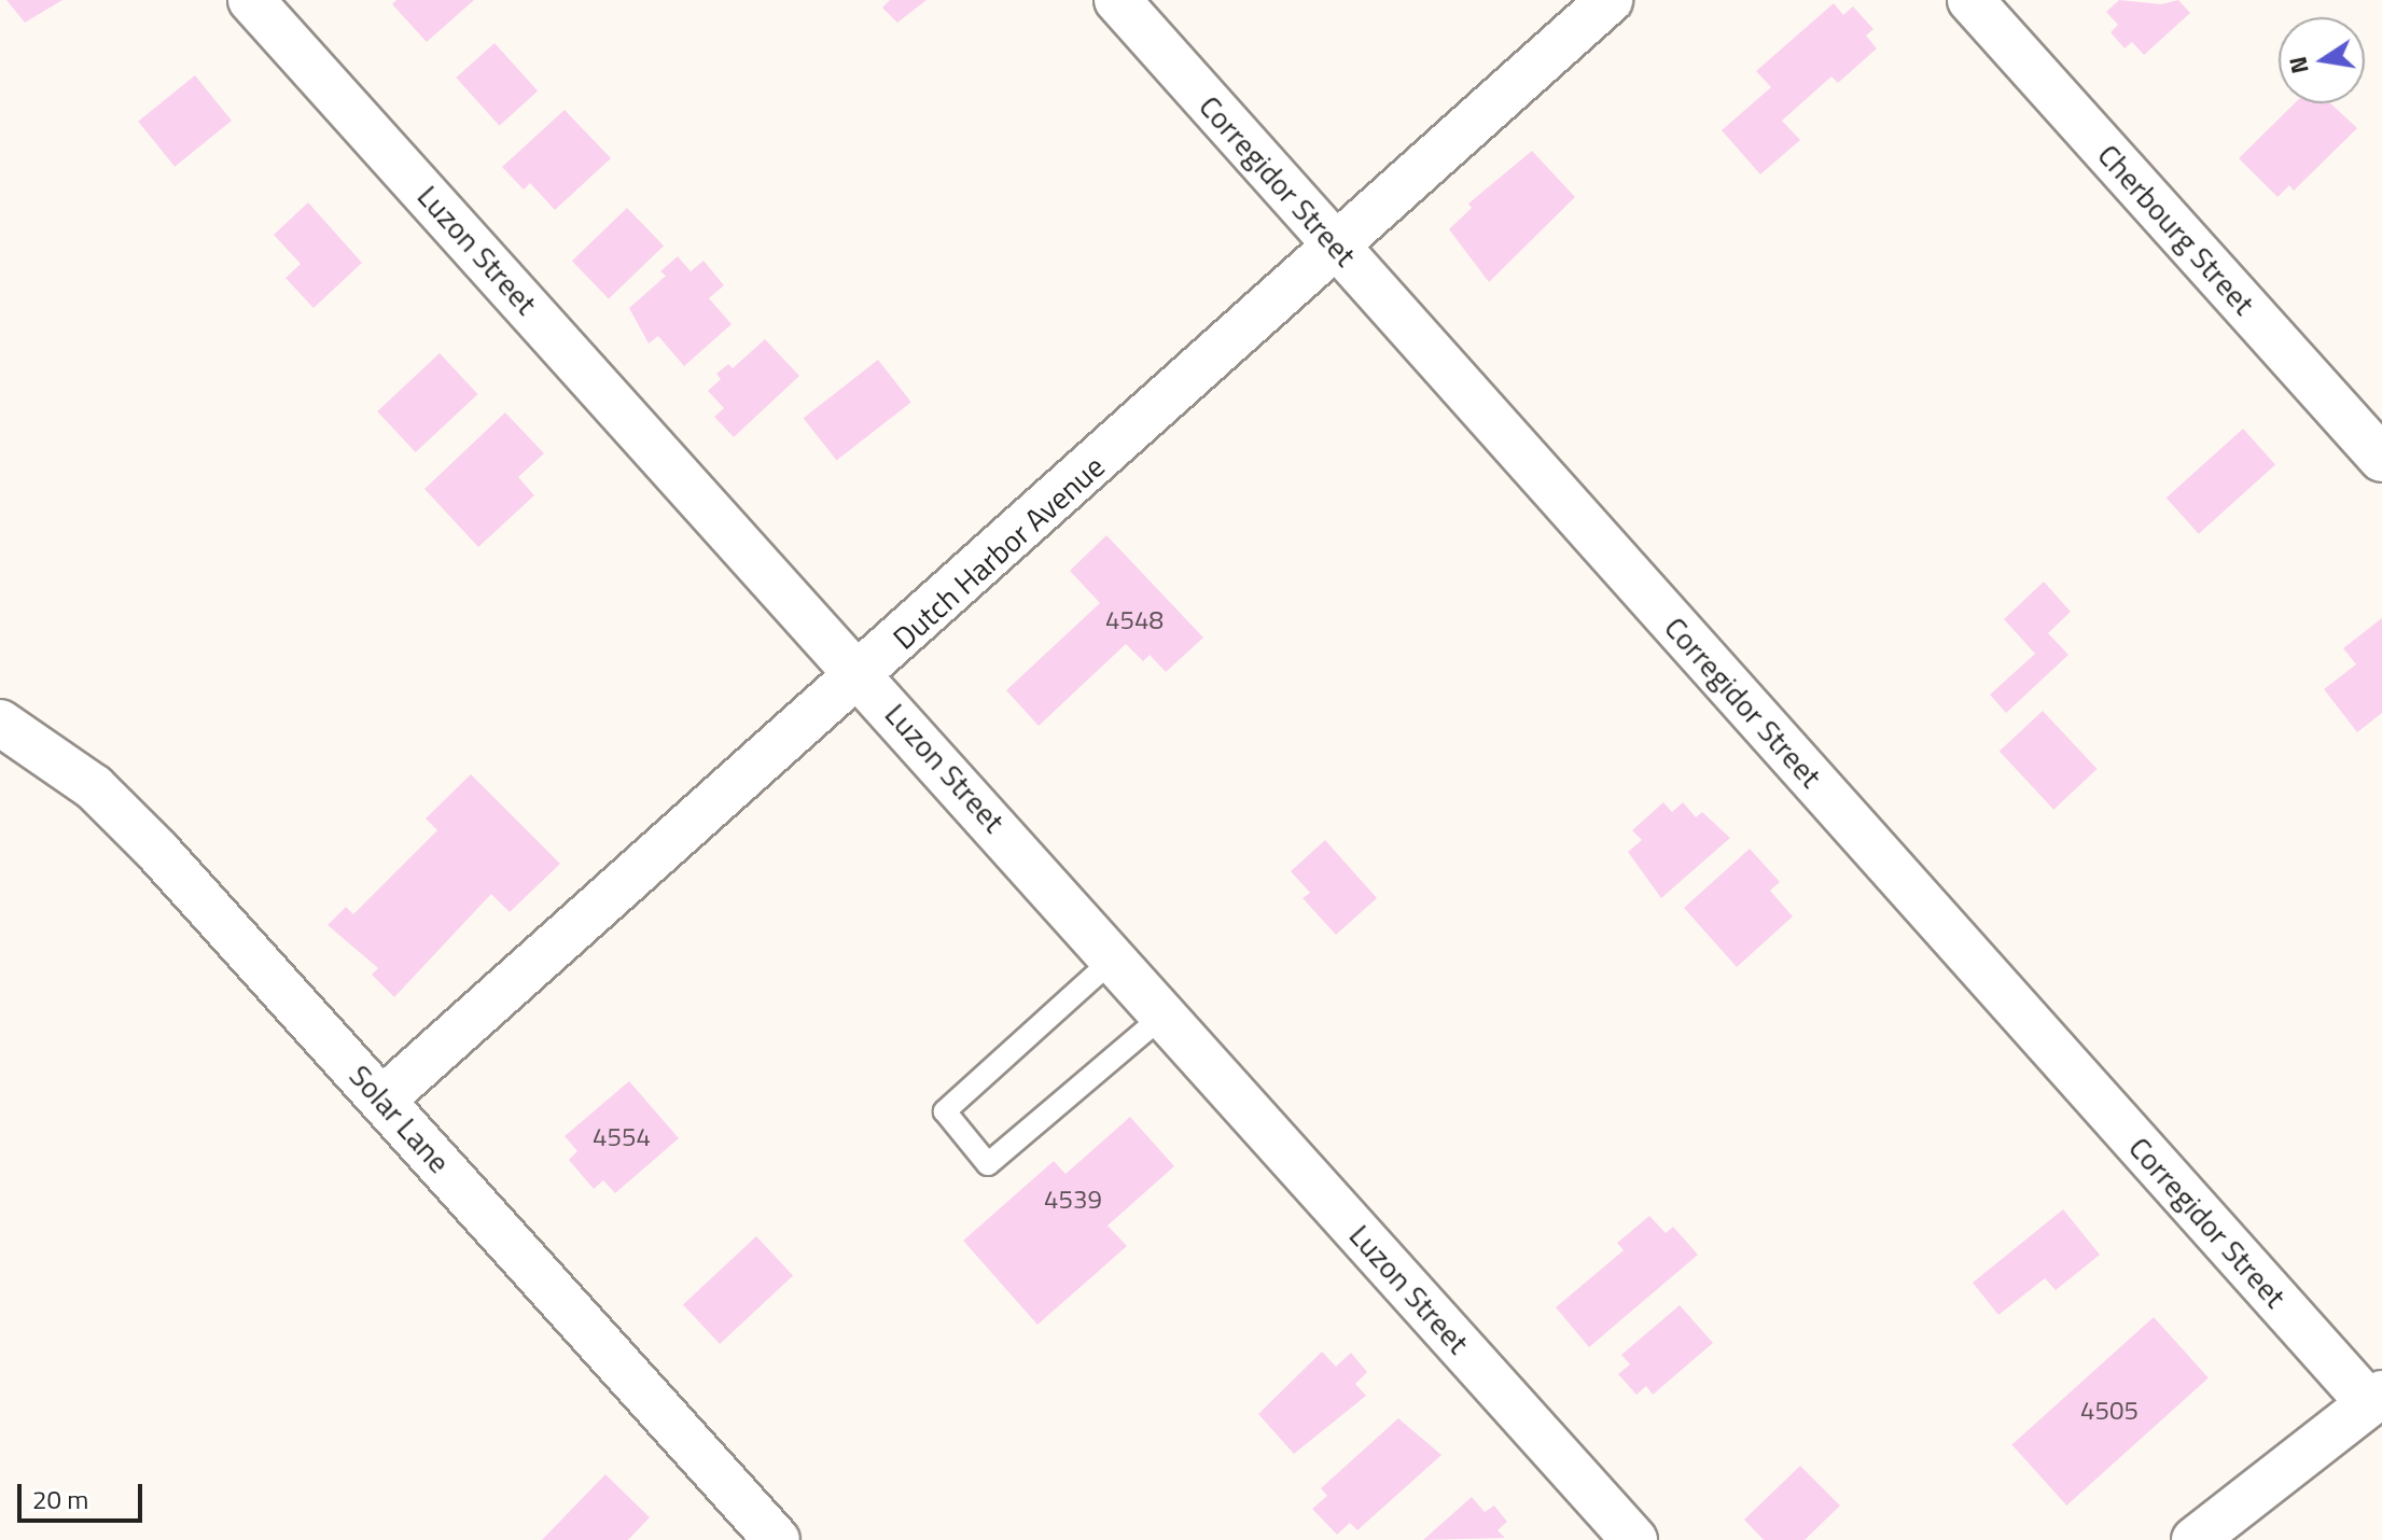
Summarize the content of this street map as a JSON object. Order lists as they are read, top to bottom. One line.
{"streets":{"street":["Corregidor Street","Cherbourg Street","Luzon Street","Dutch Harbor Avenue","Solar Lane"]},"crossings":[["Corregidor Street","Dutch Harbor Avenue"],["Luzon Street","Dutch Harbor Avenue"],["Dutch Harbor Avenue","Solar Lane"]],"house_numbers":["4548","4554","4539","4505"],"scale_bar":"20 m","north":"left"}
